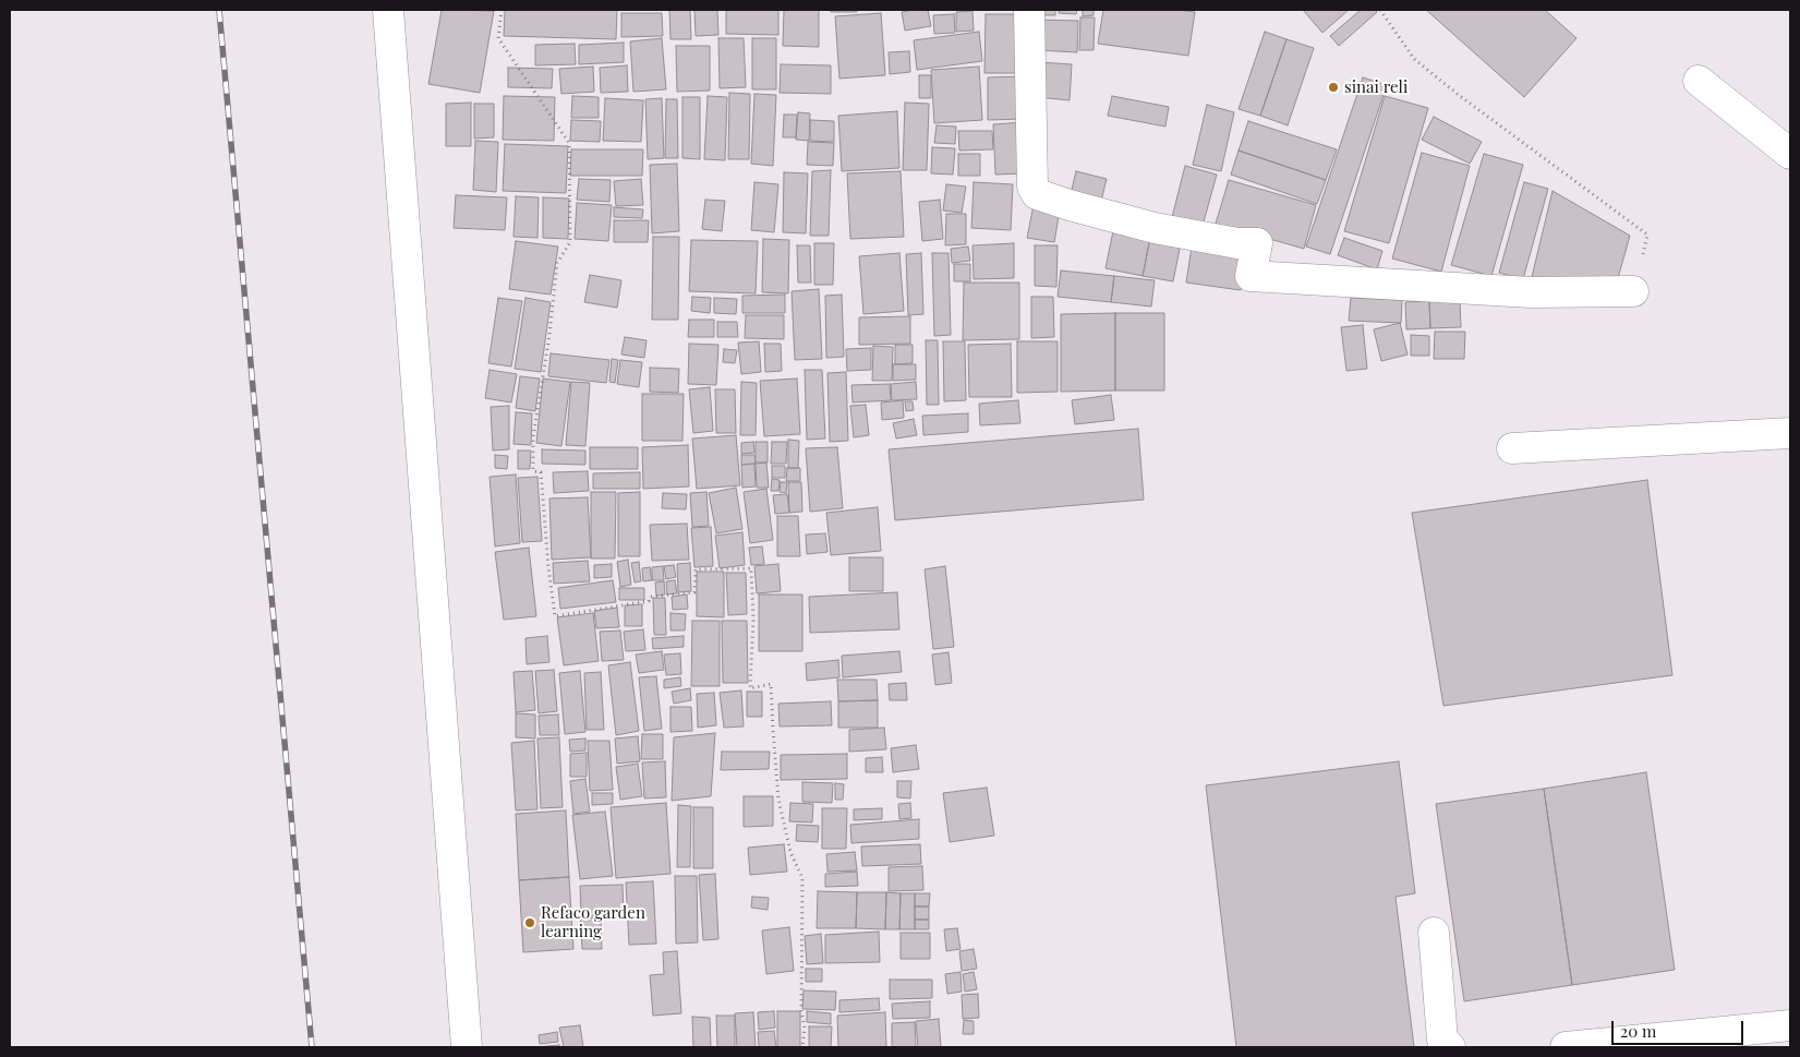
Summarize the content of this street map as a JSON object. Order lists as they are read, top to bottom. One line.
{"places":["sinai reli","Refaco garden learning"],"scale_bar":"20 m"}
